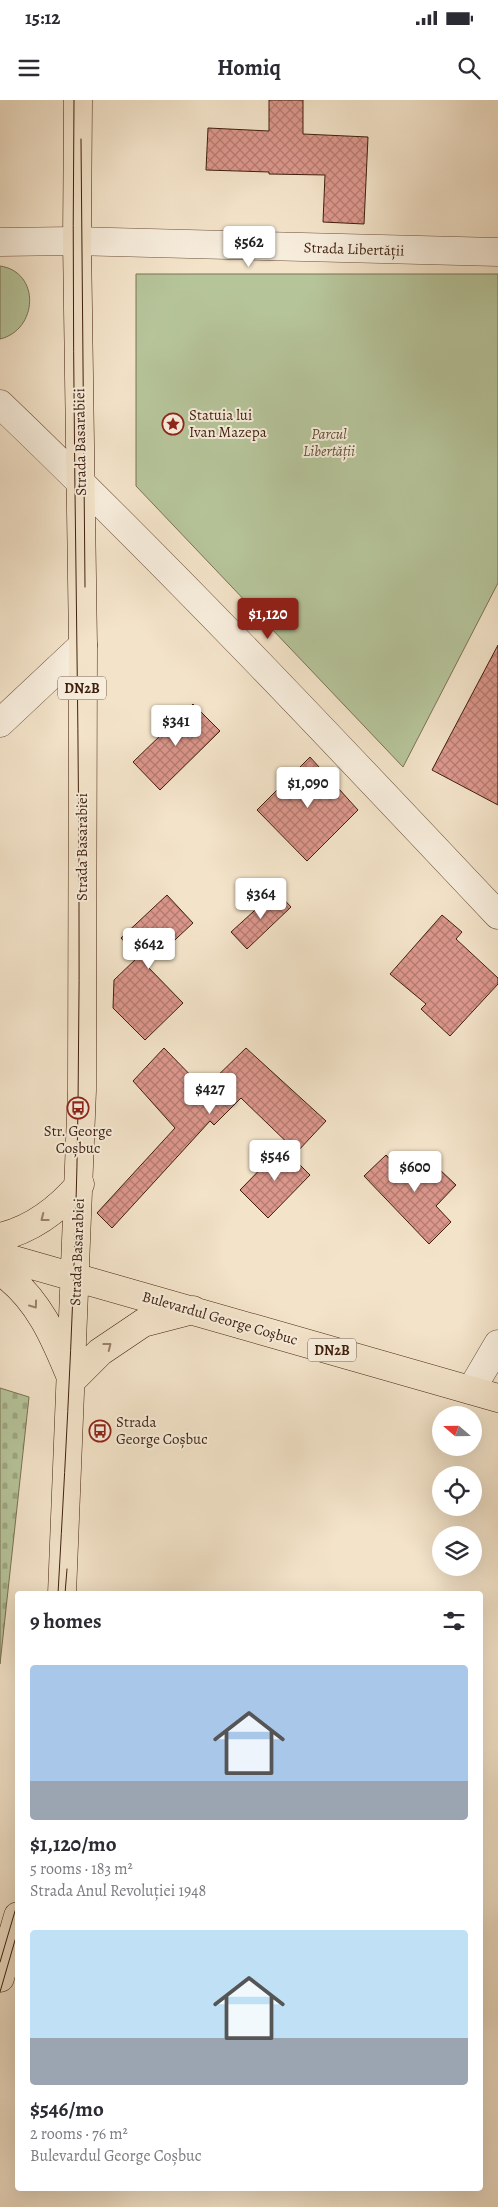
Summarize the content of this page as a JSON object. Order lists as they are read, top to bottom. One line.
{"streets":{"main road":["Strada Basarabiei","DN2B","Bulevardul George Coșbuc"],"street":["Strada Libertății"]},"crossings":[["Strada Libertății","Strada Basarabiei"],["Strada Basarabiei","Bulevardul George Coșbuc"]],"parks":["Parcul Libertății"],"places":{"place":["Statuia lui Ivan Mazepa"],"bus stop":["Str. George Coșbuc","Strada George Coșbuc"]},"north":"left","page":{"status":"15:12","header":"Homiq","price":["$562","$1,120","$341","$1,090","$364","$642","$427","$546","$600"],"heading":"9 homes","list":[{"name":"$1,120/mo","note":"5 rooms · 183 m² · Strada Anul Revoluției 1948"},{"name":"$546/mo","note":"2 rooms · 76 m² · Bulevardul George Coșbuc"}]}}
